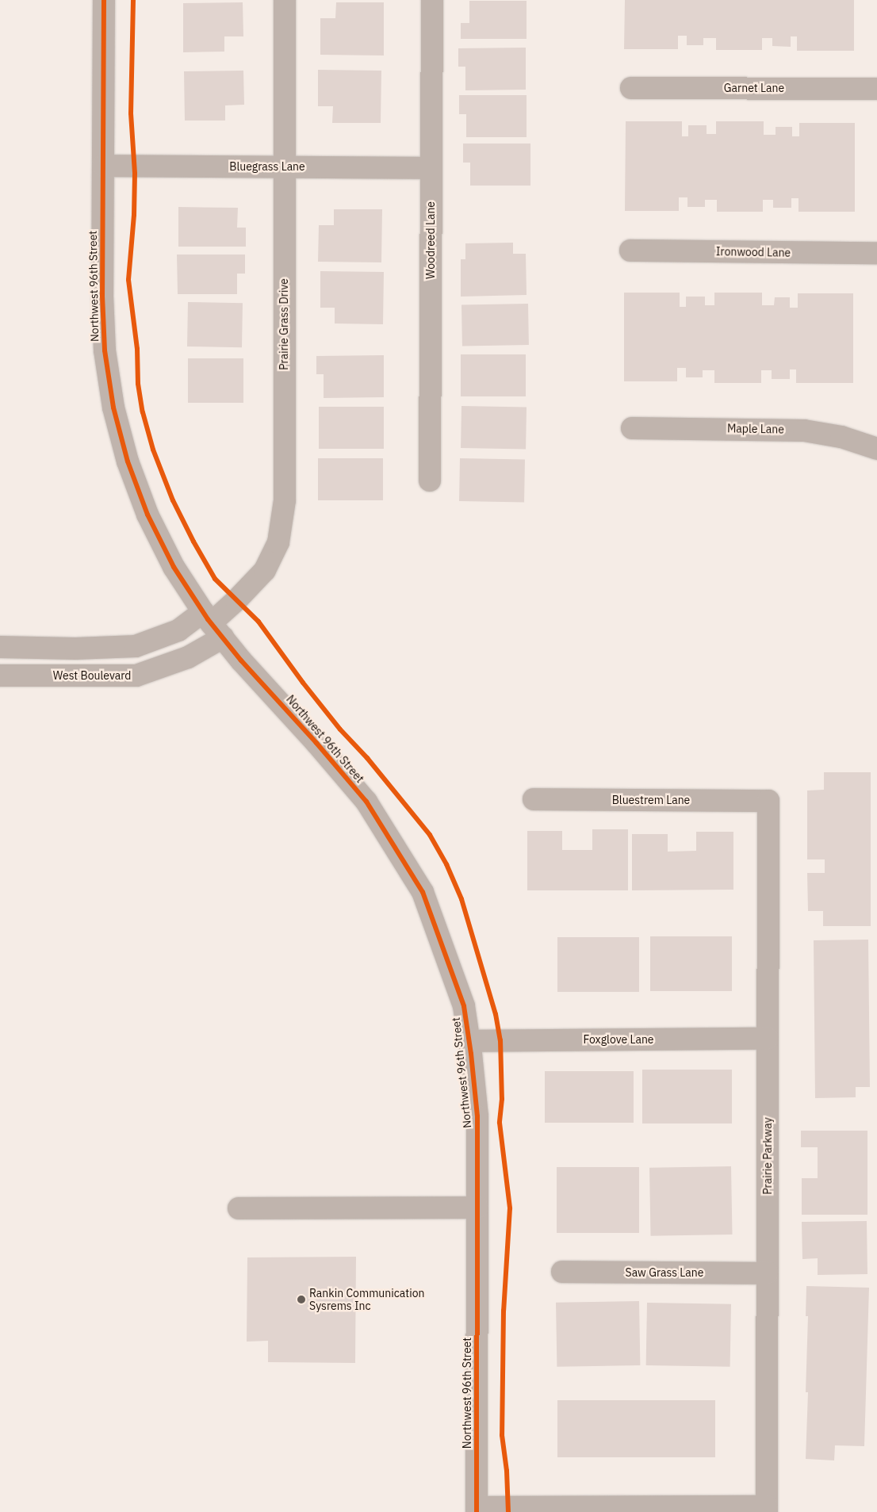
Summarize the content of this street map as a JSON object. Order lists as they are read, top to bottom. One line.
{"streets":{"street":["Garnet Lane","Bluegrass Lane","Woodreed Lane","Ironwood Lane","Northwest 96th Street","Prairie Grass Drive","Maple Lane","West Boulevard","Bluestrem Lane","Foxglove Lane","Prairie Parkway","Saw Grass Lane"]},"crossings":[["Bluegrass Lane","Woodreed Lane"],["Bluegrass Lane","Northwest 96th Street"],["Bluegrass Lane","Prairie Grass Drive"],["Northwest 96th Street","Prairie Grass Drive"],["Northwest 96th Street","West Boulevard"],["Northwest 96th Street","Foxglove Lane"],["Prairie Grass Drive","West Boulevard"],["Bluestrem Lane","Prairie Parkway"],["Foxglove Lane","Prairie Parkway"],["Prairie Parkway","Saw Grass Lane"]],"places":["Rankin Communication Sysrems Inc"]}
